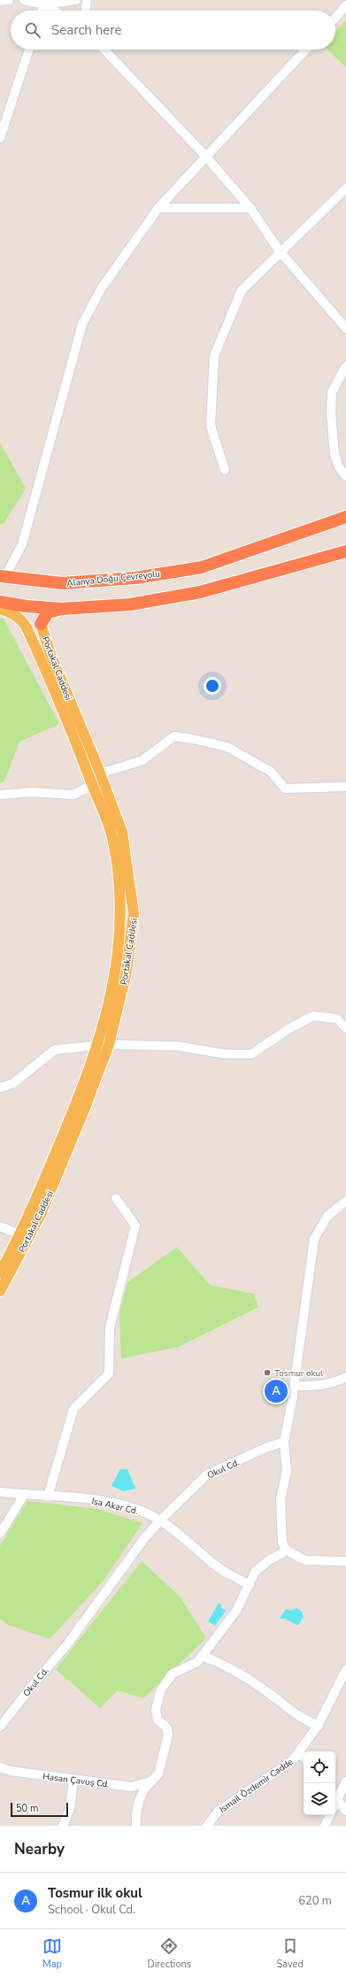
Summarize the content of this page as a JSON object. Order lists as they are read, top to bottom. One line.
{"streets":{"highway":["Alanya Doğu Çevreyolu"],"main road":["Portakal Caddesi"],"street":["Okul Cd.","Isa Akar Cd.","Hasan Çavuş Cd.","Ismail Ôzdemir Cadde"]},"crossings":[["Okul Cd.","Isa Akar Cd."]],"places":["Tosmur okul"],"scale_bar":"50 m","page":{"search":"Search here","pins":"A","scale":"50 m","heading":"Nearby","list":[{"mark":"A","name":"Tosmur ilk okul","note":"School · Okul Cd.","value":"620 m"}],"nav":["Map","Directions","Saved"]}}
